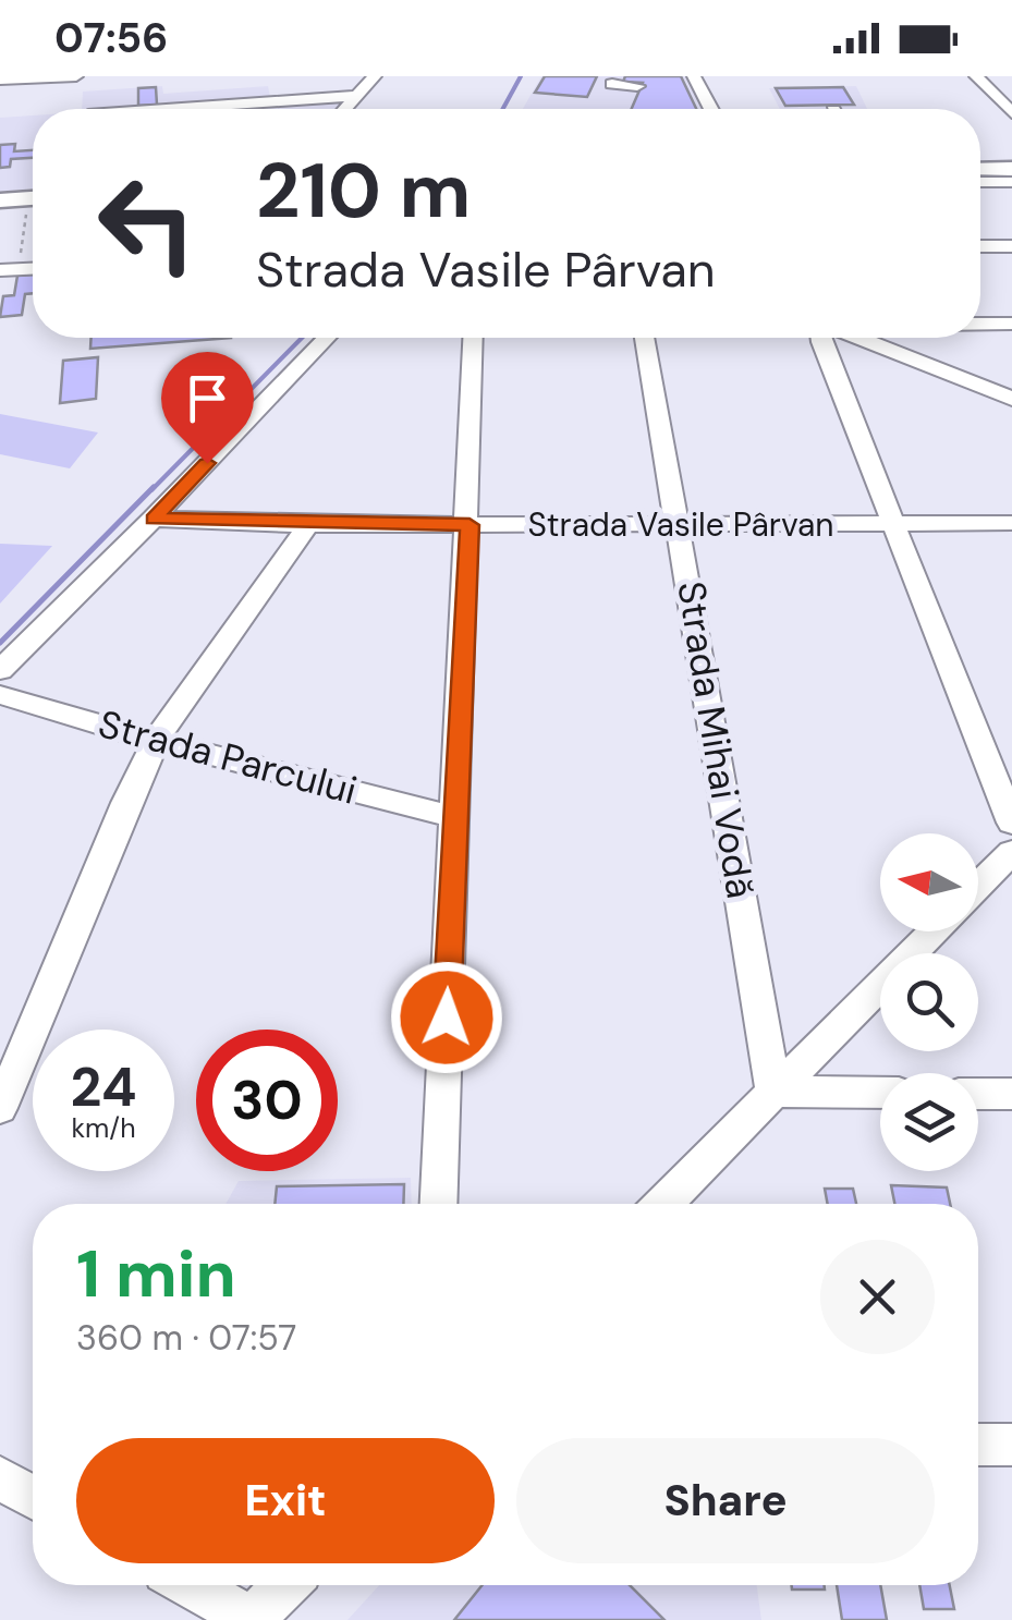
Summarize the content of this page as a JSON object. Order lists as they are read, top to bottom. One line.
{"streets":{"street":["Strada Vasile Pârvan","Strada Mihai Vodă","Strada Parcului"]},"crossings":[["Strada Vasile Pârvan","Strada Mihai Vodă"]],"north":"left","page":{"status":"07:56","turn":["210 m","Strada Vasile Pârvan"],"speed":"24 km/h","limit":"30","heading":["1 min","360 m · 07:57"],"buttons":["Exit","Share"]}}
